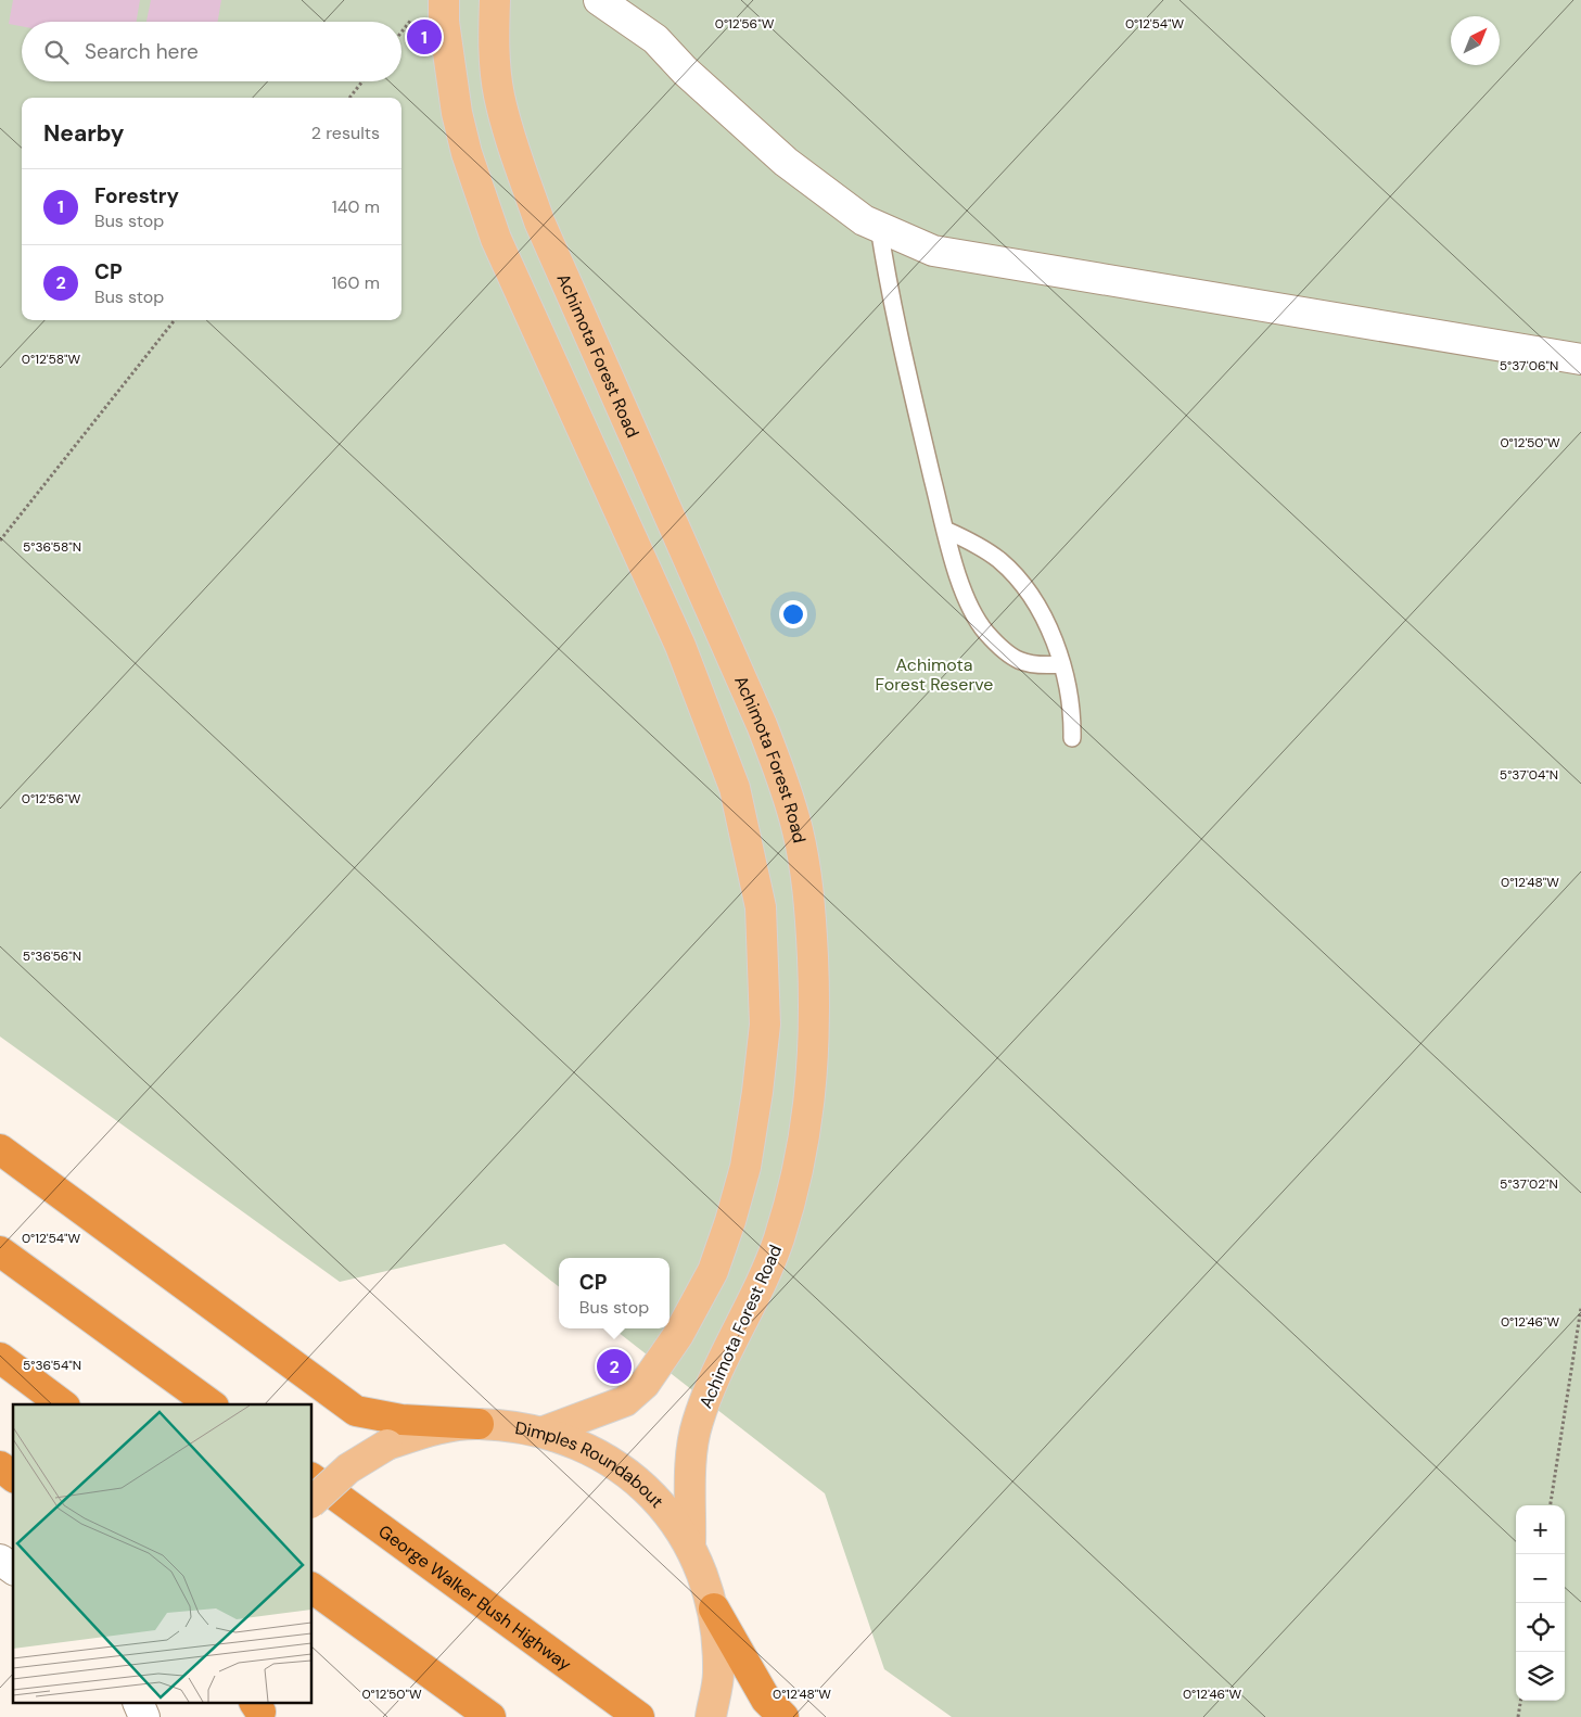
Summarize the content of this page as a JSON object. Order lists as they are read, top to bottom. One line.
{"streets":{"highway":["George Walker Bush Highway"],"main road":["Achimota Forest Road","Dimples Roundabout"]},"crossings":[["Achimota Forest Road","Dimples Roundabout"]],"parks":["Achimota Forest Reserve"],"north":"top right","page":{"pins":["1","2"],"search":"Search here","heading":["Nearby","2 results"],"list":[{"mark":"1","name":"Forestry","note":"Bus stop","value":"140 m"},{"mark":"2","name":"CP","note":"Bus stop","value":"160 m"}],"popup":["CP","Bus stop"],"map_buttons":["+","−"]},"coordinates":["0°12'56\"W","0°12'54\"W","0°12'58\"W","5°37'06\"N","0°12'50\"W","5°36'58\"N","5°37'04\"N","0°12'48\"W","5°36'56\"N","5°37'02\"N","0°12'46\"W","5°36'54\"N"]}
